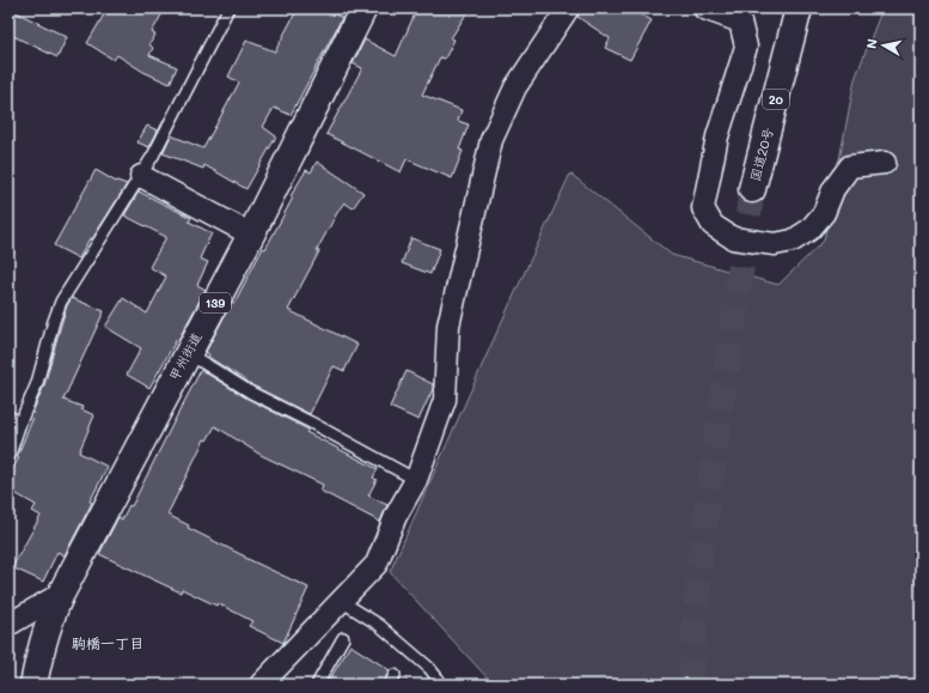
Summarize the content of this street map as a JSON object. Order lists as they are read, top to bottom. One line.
{"streets":{"highway":["20","国道20号","139","甲州街道"]},"districts":["駒橋一丁目"],"north":"left"}
